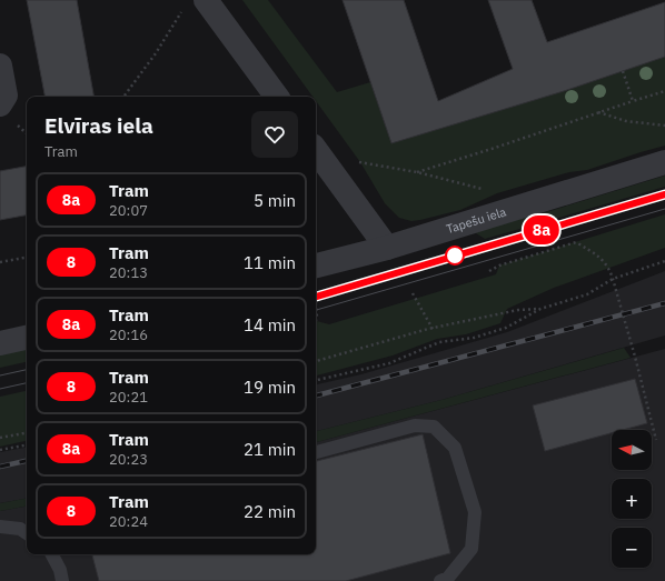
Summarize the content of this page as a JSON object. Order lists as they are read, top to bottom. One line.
{"streets":{"street":["Tapešu iela"]},"lines":["tram line 8a"],"north":"left","page":{"on_map":"8a","heading":["Elvīras iela","Tram"],"list":[{"mark":"8a","name":"Tram","note":"20:07","value":"5 min"},{"mark":"8","name":"Tram","note":"20:13","value":"11 min"},{"mark":"8a","name":"Tram","note":"20:16","value":"14 min"},{"mark":"8","name":"Tram","note":"20:21","value":"19 min"},{"mark":"8a","name":"Tram","note":"20:23","value":"21 min"},{"mark":"8","name":"Tram","note":"20:24","value":"22 min"}],"map_buttons":["+","−"]}}
